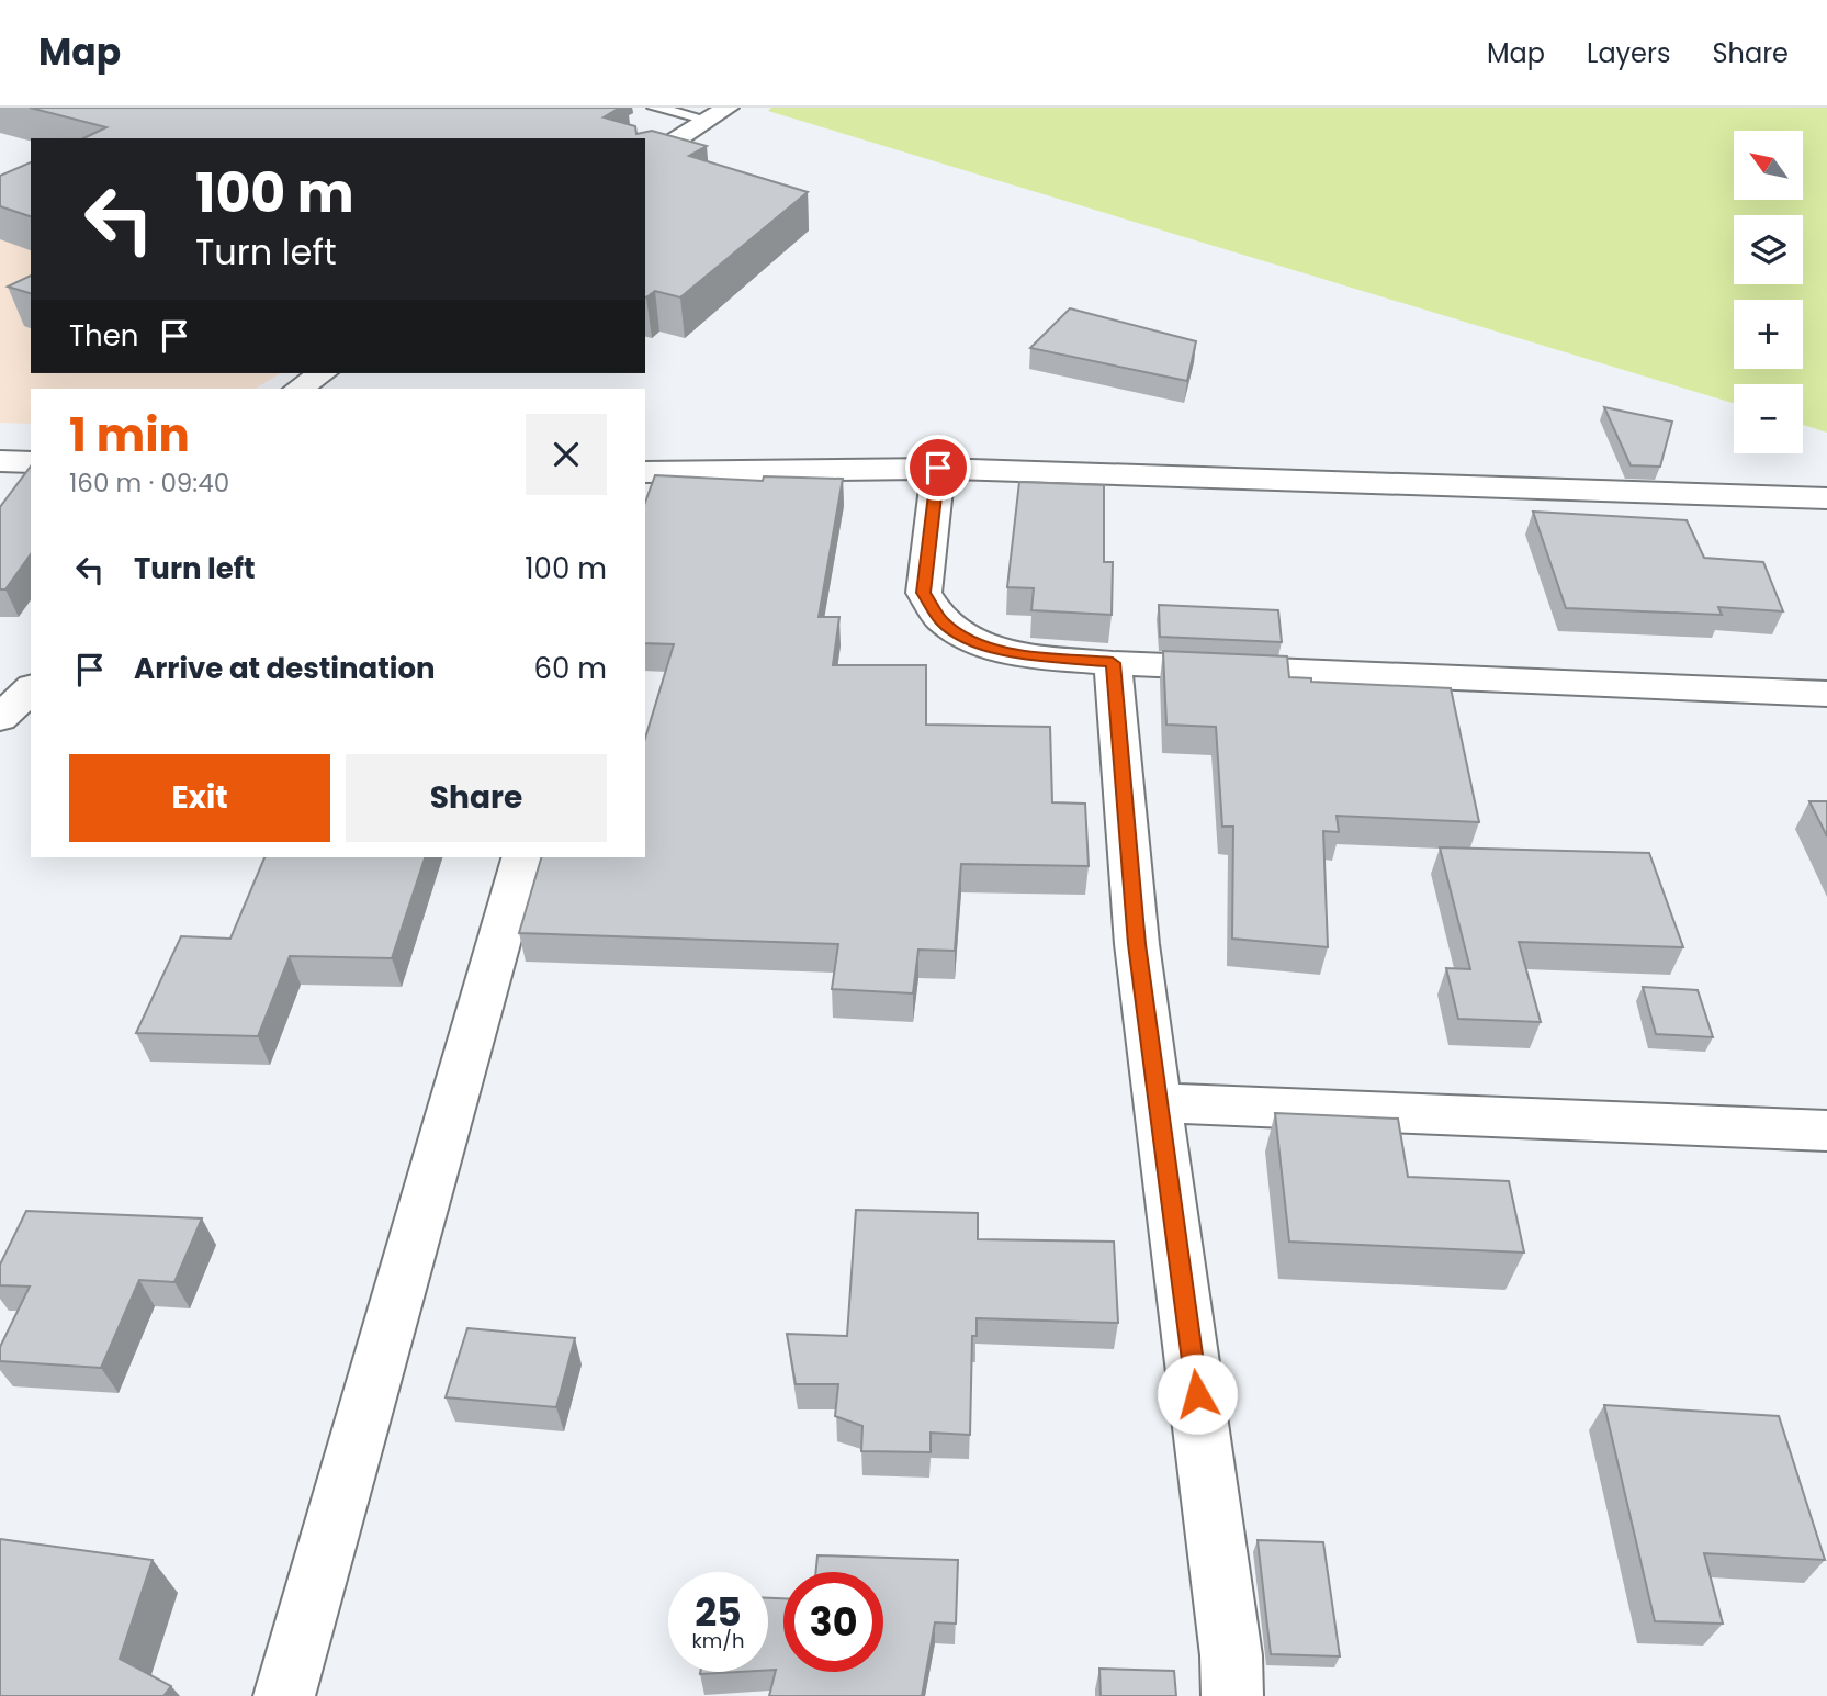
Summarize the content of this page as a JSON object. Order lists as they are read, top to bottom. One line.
{"north":"top left","page":{"header":"Map","nav":["Map","Layers","Share"],"map_buttons":["+","−"],"turn":["100 m","Turn left"],"then":"Then","heading":["1 min","160 m · 09:40"],"list":[{"name":"Turn left","value":"100 m"},{"name":"Arrive at destination","value":"60 m"}],"buttons":["Exit","Share"],"speed":"25 km/h","limit":"30"}}
